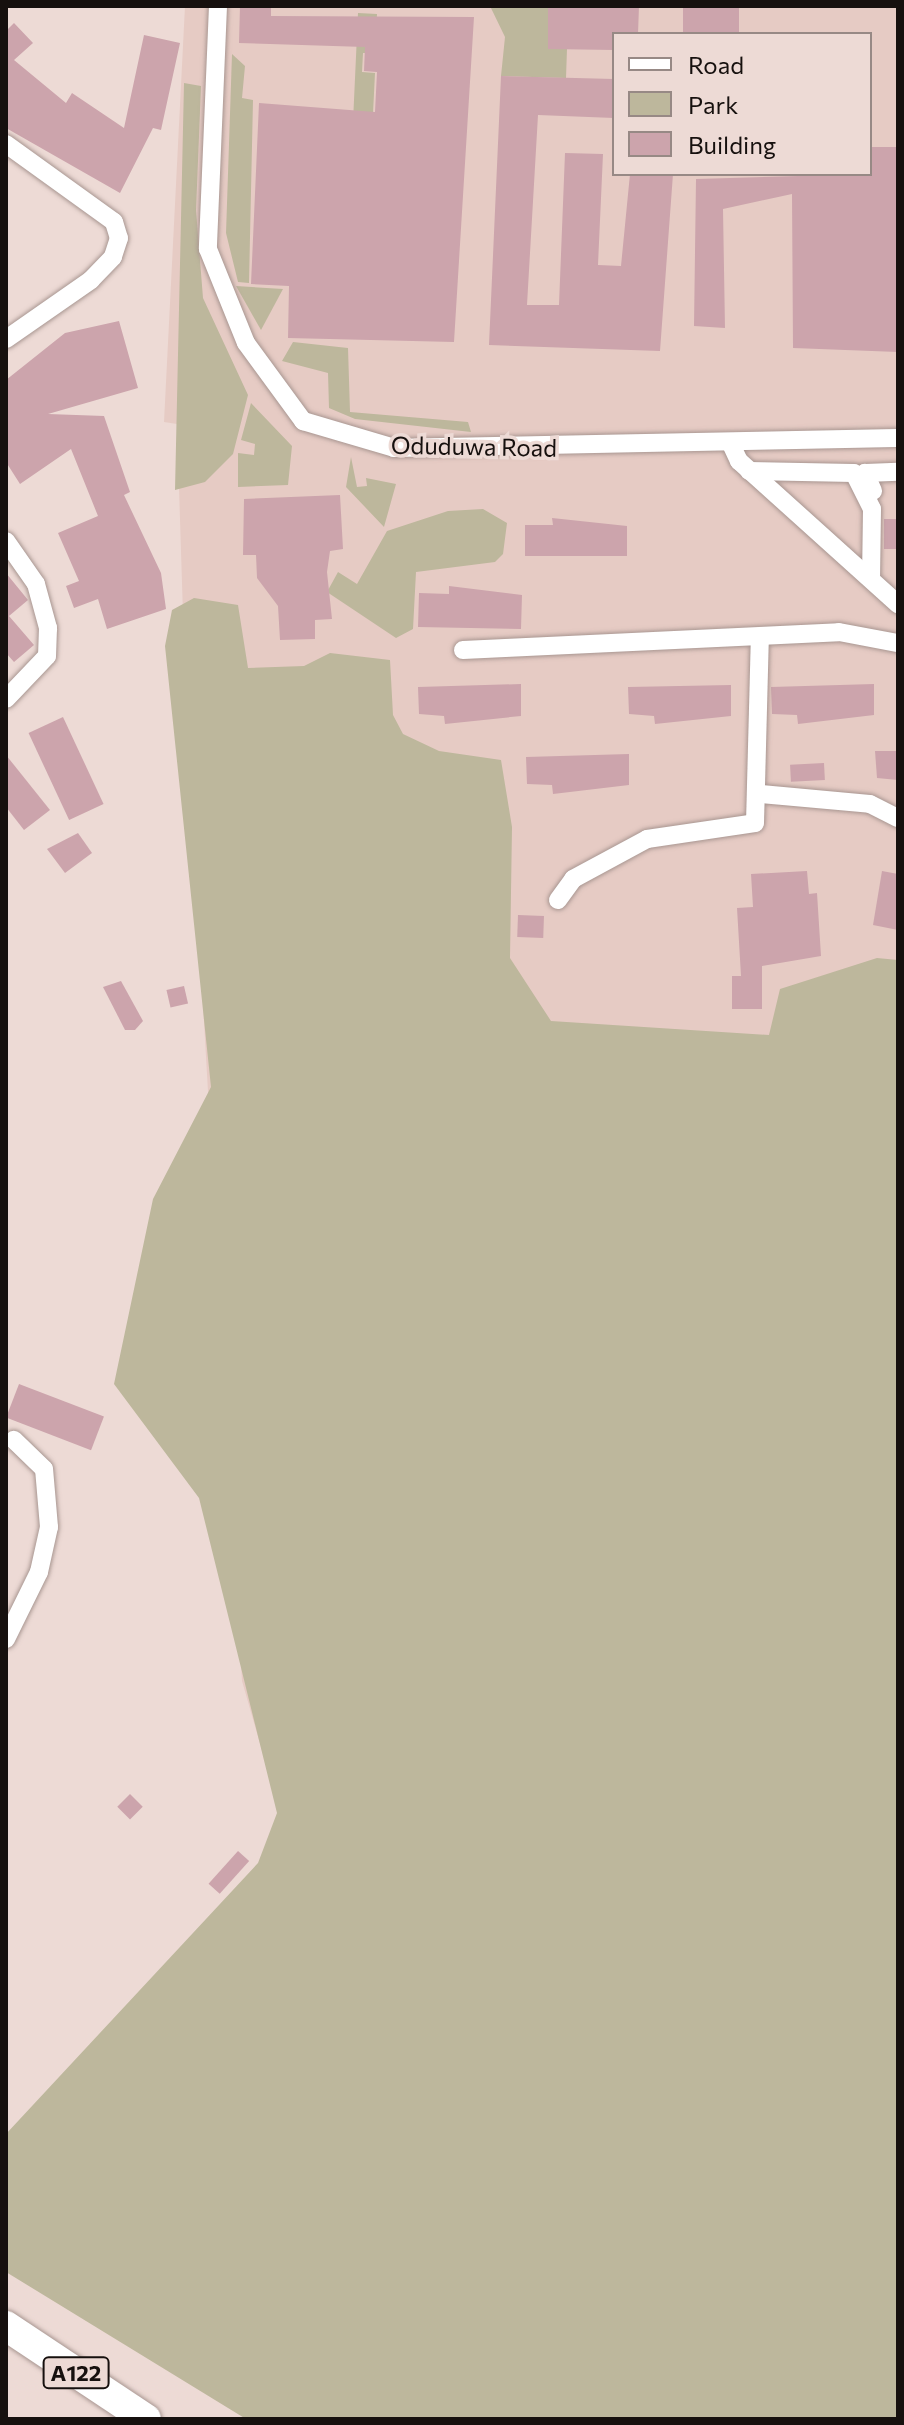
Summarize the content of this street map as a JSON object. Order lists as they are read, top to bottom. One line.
{"streets":{"highway":["A122"],"street":["Oduduwa Road"]},"legend":["Road","Park","Building"]}
